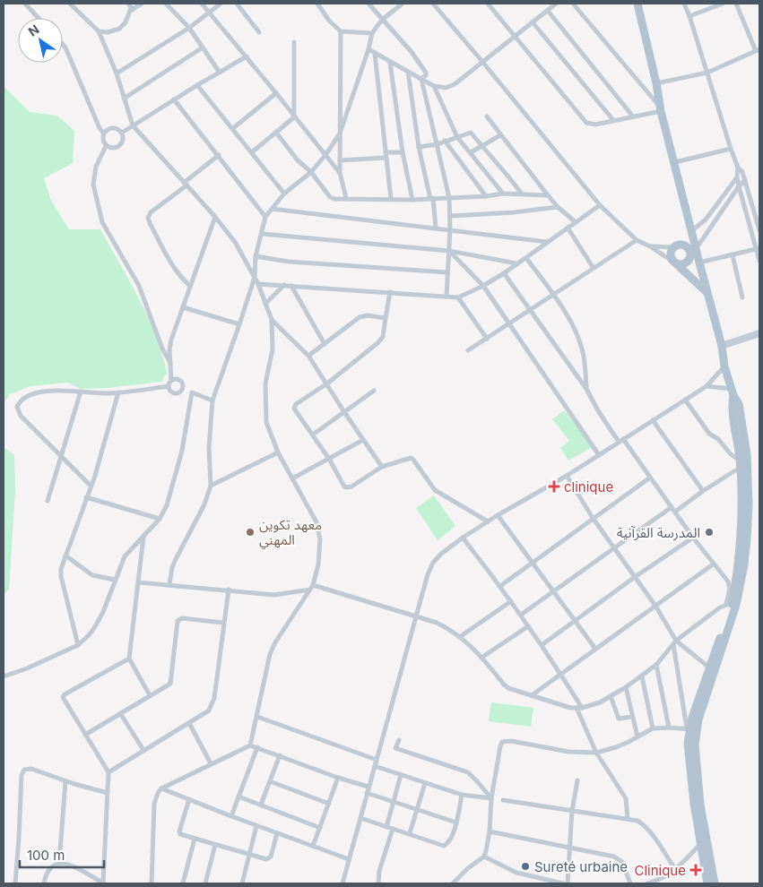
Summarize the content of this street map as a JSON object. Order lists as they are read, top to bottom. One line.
{"places":{"health":["clinique","Clinique"],"other":["معهد تكوين المهني","المدرسة القرآنية","Sureté urbaine"]},"scale_bar":"100 m","north":"top left"}
